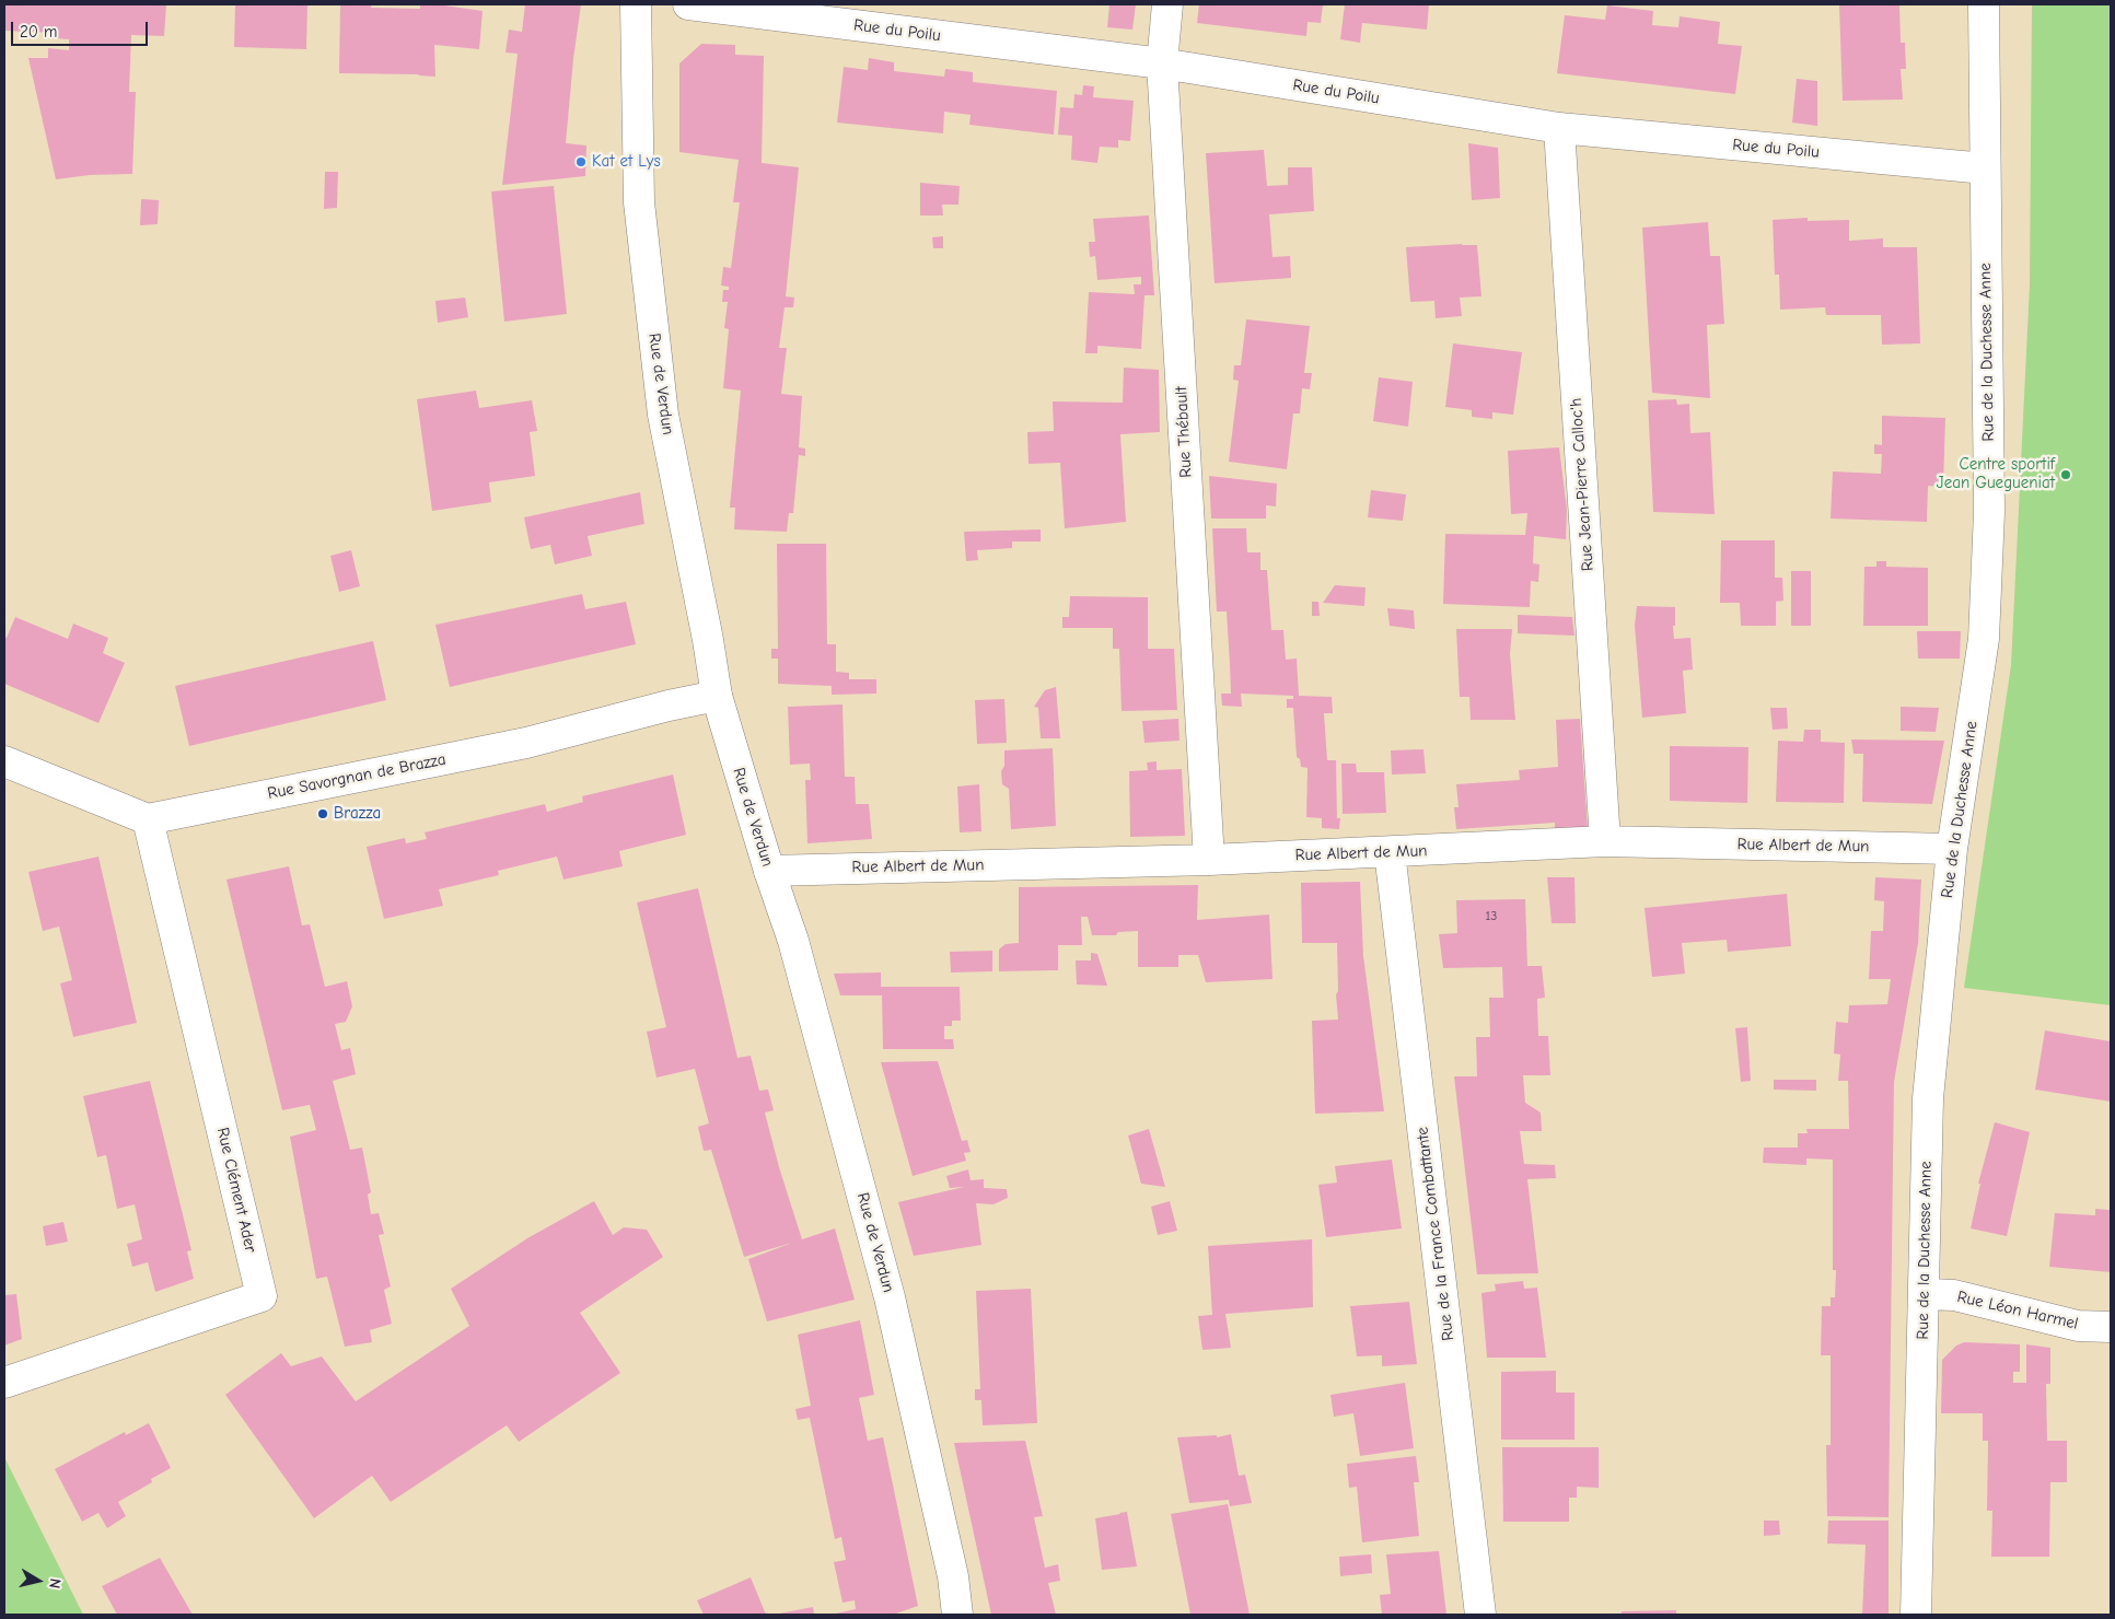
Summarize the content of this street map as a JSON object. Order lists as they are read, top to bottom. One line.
{"streets":{"street":["Rue du Poilu","Rue de la Duchesse Anne","Rue de Verdun","Rue Thébault","Rue Jean-Pierre Calloc'h","Rue Savorgnan de Brazza","Rue Albert de Mun","Rue Clément Ader","Rue de la France Combattante","Rue Léon Harmel"]},"crossings":[["Rue du Poilu","Rue de la Duchesse Anne"],["Rue du Poilu","Rue Thébault"],["Rue du Poilu","Rue Jean-Pierre Calloc'h"],["Rue de la Duchesse Anne","Rue Albert de Mun"],["Rue de la Duchesse Anne","Rue Léon Harmel"],["Rue de Verdun","Rue Savorgnan de Brazza"],["Rue de Verdun","Rue Albert de Mun"],["Rue Thébault","Rue Albert de Mun"],["Rue Jean-Pierre Calloc'h","Rue Albert de Mun"],["Rue Savorgnan de Brazza","Rue Clément Ader"],["Rue Albert de Mun","Rue de la France Combattante"]],"places":["Kat et Lys","Centre sportif Jean Guegueniat","Brazza"],"house_numbers":["13"],"scale_bar":"20 m","north":"right"}
